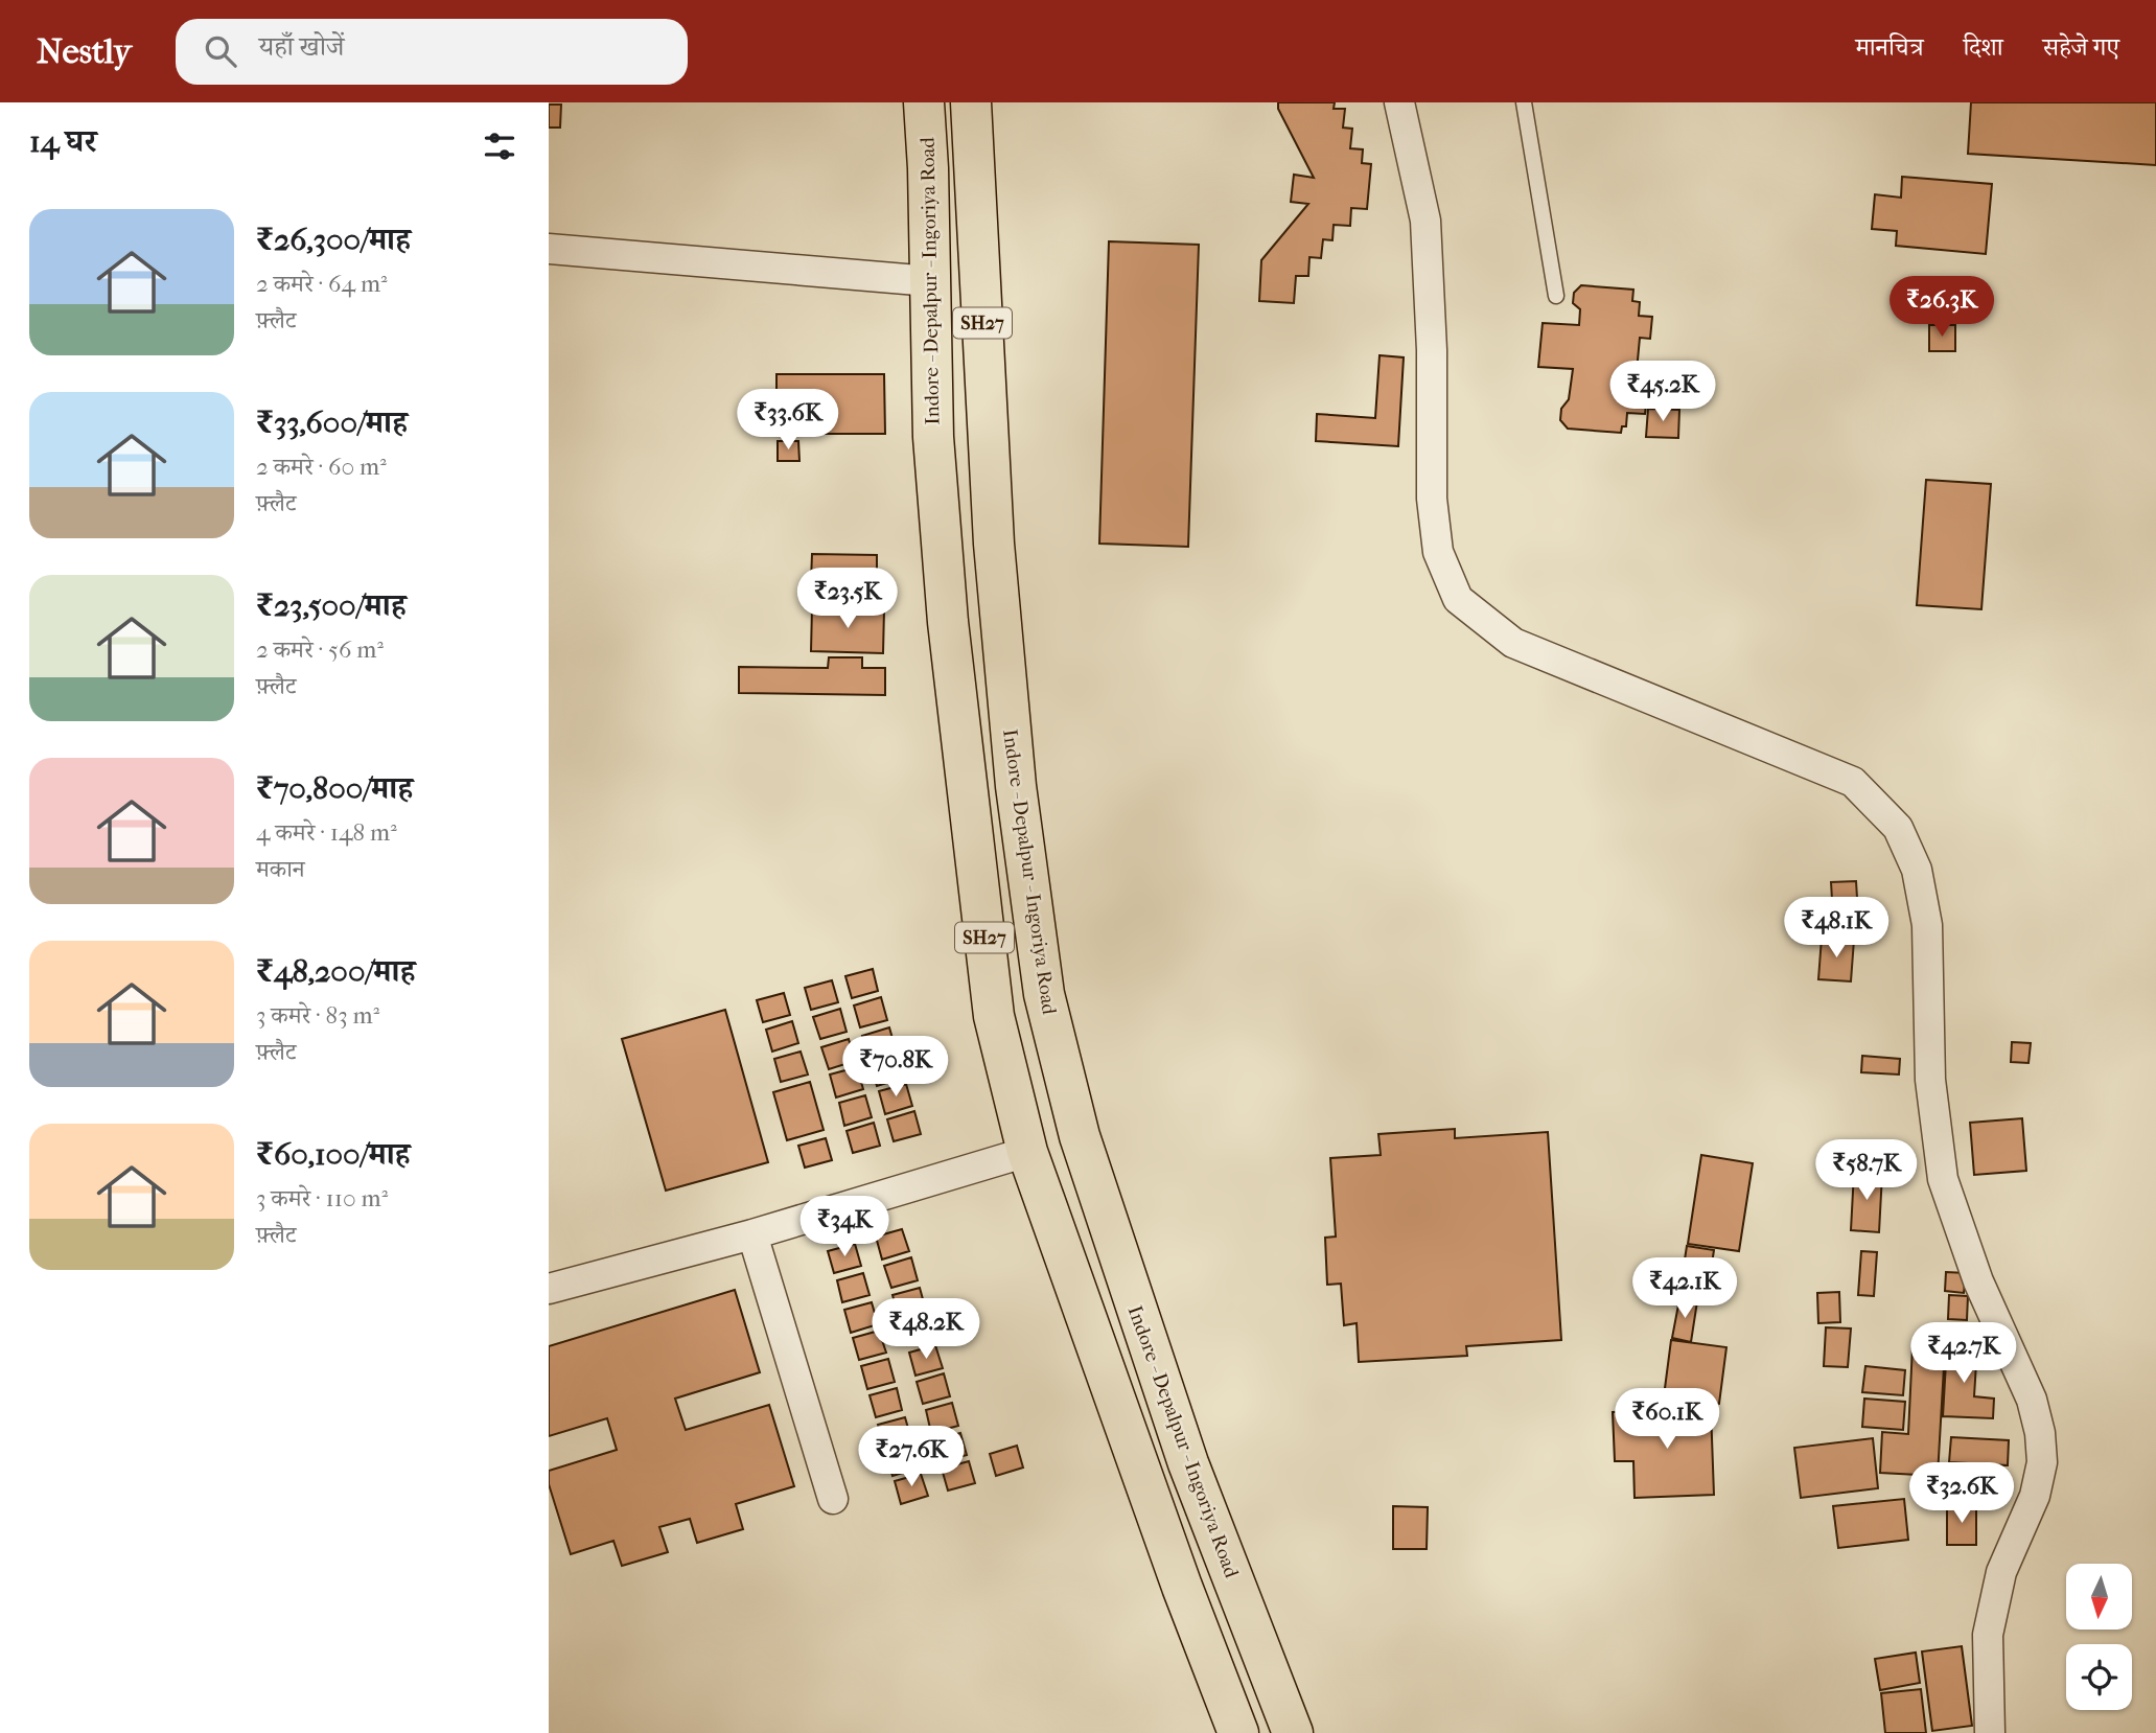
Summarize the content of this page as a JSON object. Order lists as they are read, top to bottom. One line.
{"streets":{"main road":["Indore - Depalpur - Ingoriya Road","SH27"]},"north":"bottom","page":{"header":"Nestly","search":"यहाँ खोजें","nav":["मानचित्र","दिशा","सहेजे गए"],"heading":"14 घर","list":[{"name":"₹26,300/माह","note":"2 कमरे · 64 m² · फ़्लैट"},{"name":"₹33,600/माह","note":"2 कमरे · 60 m² · फ़्लैट"},{"name":"₹23,500/माह","note":"2 कमरे · 56 m² · फ़्लैट"},{"name":"₹70,800/माह","note":"4 कमरे · 148 m² · मकान"},{"name":"₹48,200/माह","note":"3 कमरे · 83 m² · फ़्लैट"},{"name":"₹60,100/माह","note":"3 कमरे · 110 m² · फ़्लैट"}],"price":["₹26.3K","₹45.2K","₹33.6K","₹23.5K","₹48.1K","₹70.8K","₹58.7K","₹34K","₹42.1K","₹48.2K","₹42.7K","₹60.1K","₹27.6K","₹32.6K"]}}
